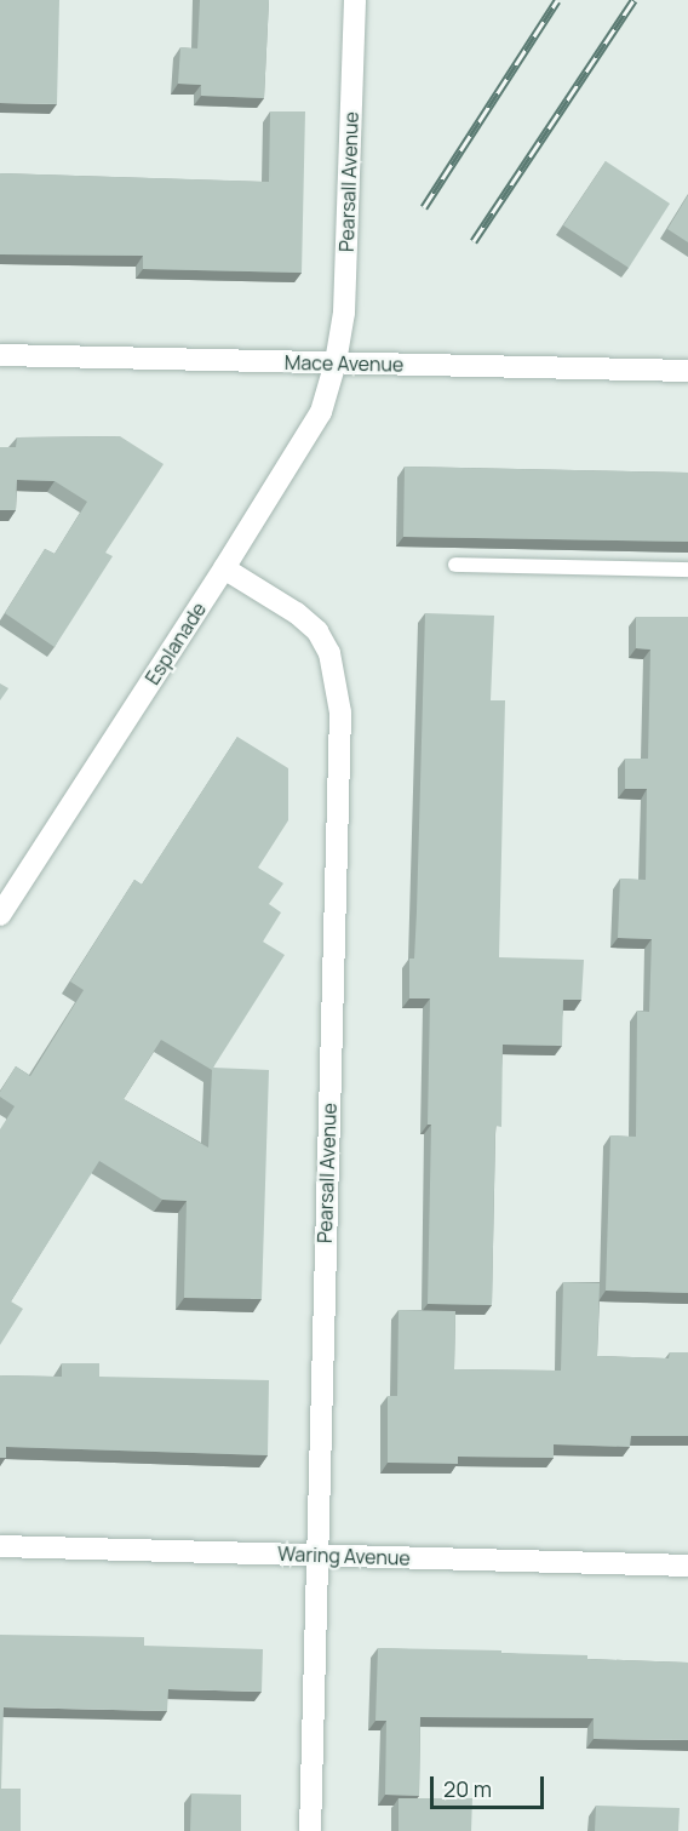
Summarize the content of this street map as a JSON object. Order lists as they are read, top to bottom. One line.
{"streets":{"street":["Pearsall Avenue","Mace Avenue","Esplanade","Waring Avenue"]},"crossings":[["Pearsall Avenue","Mace Avenue"],["Pearsall Avenue","Esplanade"],["Pearsall Avenue","Waring Avenue"],["Mace Avenue","Esplanade"]],"scale_bar":"20 m"}
